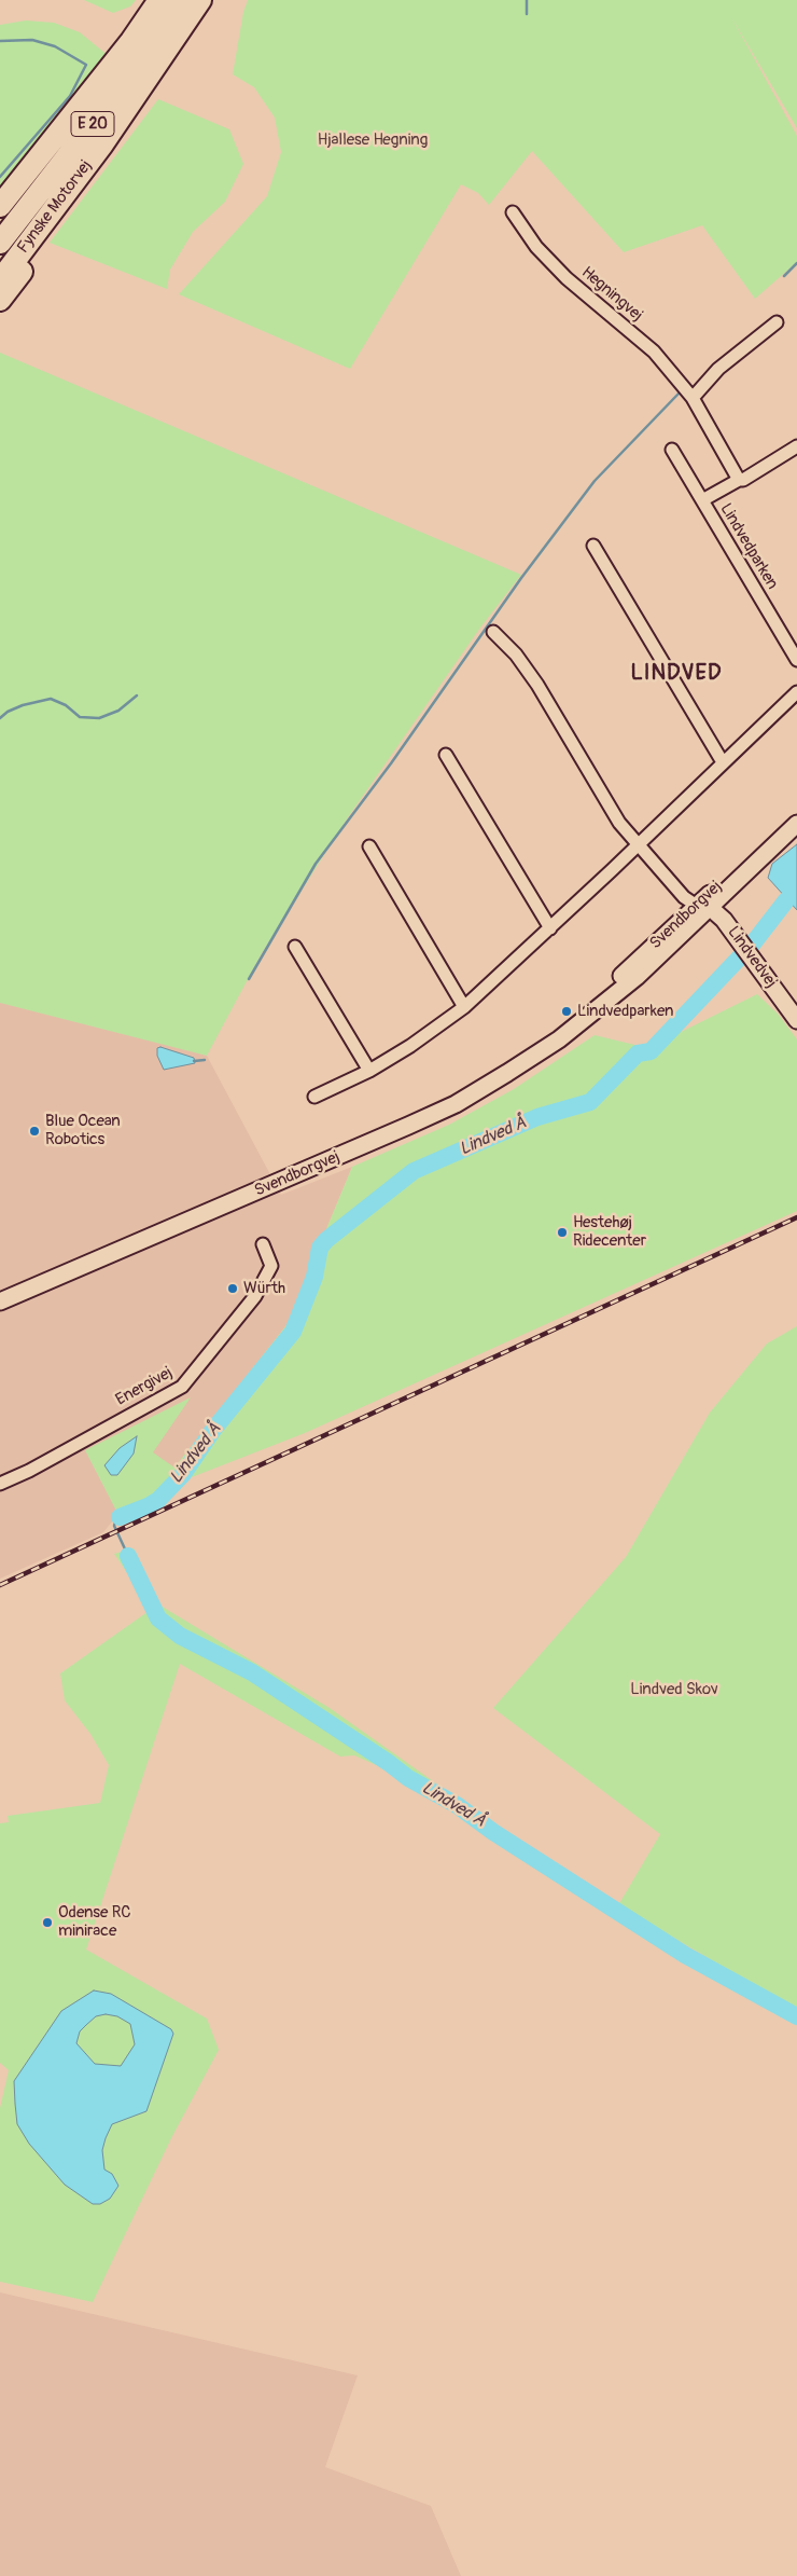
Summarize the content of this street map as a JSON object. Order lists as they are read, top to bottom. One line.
{"streets":{"highway":["E 20","Fynske Motorvej"],"main road":["Svendborgvej","Lindvedvej"],"street":["Hegningvej","Lindvedparken","Energivej"]},"crossings":[["Svendborgvej","Lindvedvej"]],"districts":["LINDVED"],"water":["Lindved Å"],"parks":["Hjallese Hegning","Lindved Skov"],"places":["Lindvedparken","Blue Ocean Robotics","Hestehøj Ridecenter","Würth","Odense RC minirace"]}
